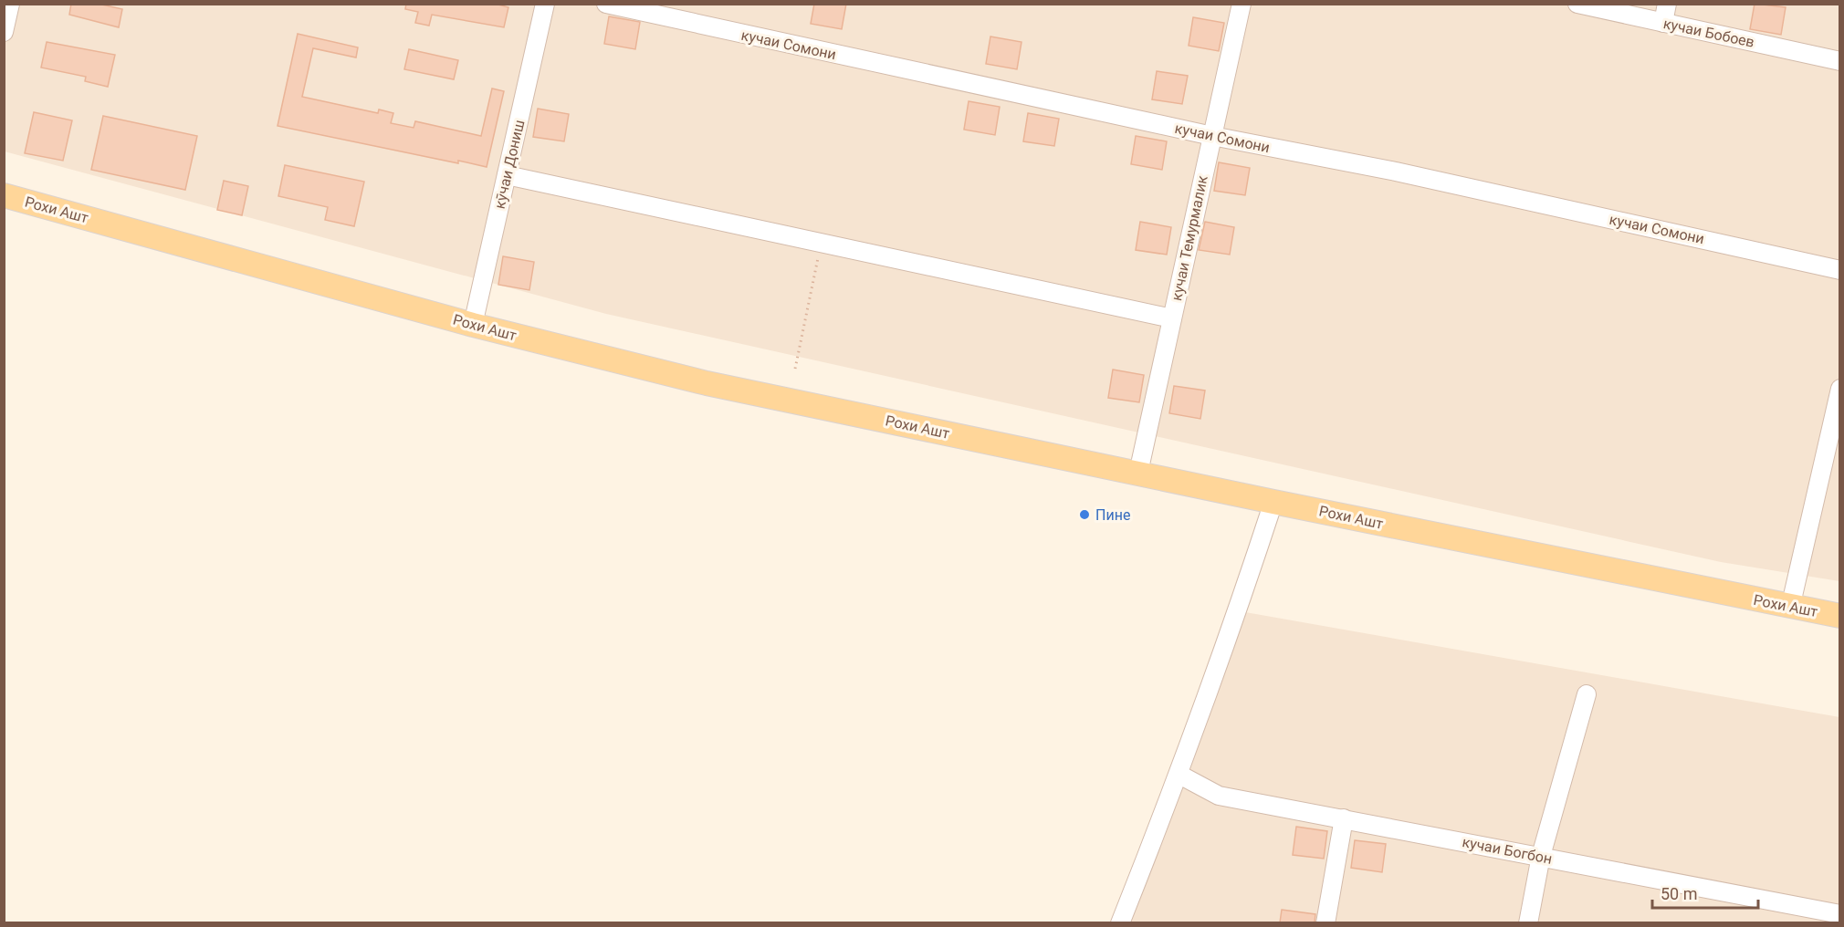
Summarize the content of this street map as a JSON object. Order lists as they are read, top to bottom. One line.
{"streets":{"main road":["Рохи Ашт"],"street":["кучаи Бобоев","кучаи Сомони","кӯчаи Дониш","кучаи Темурмалик","кучаи Богбон"]},"crossings":[["кучаи Сомони","кучаи Темурмалик"],["кӯчаи Дониш","Рохи Ашт"],["Рохи Ашт","кучаи Темурмалик"]],"places":["Пине"],"scale_bar":"50 m"}
